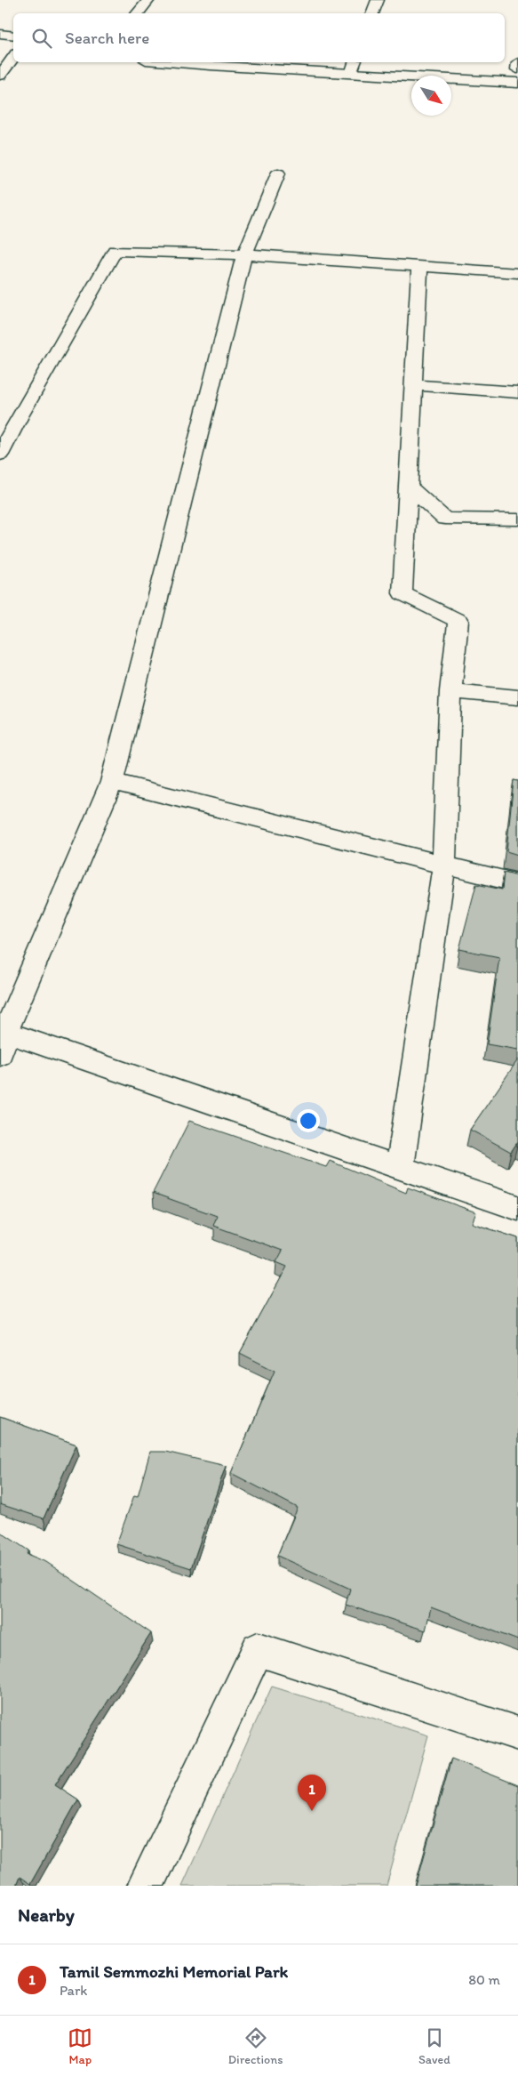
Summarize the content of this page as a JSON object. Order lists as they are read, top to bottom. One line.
{"north":"bottom right","page":{"search":"Search here","pins":"1","heading":"Nearby","list":[{"mark":"1","name":"Tamil Semmozhi Memorial Park","note":"Park","value":"80 m"}],"nav":["Map","Directions","Saved"]}}
